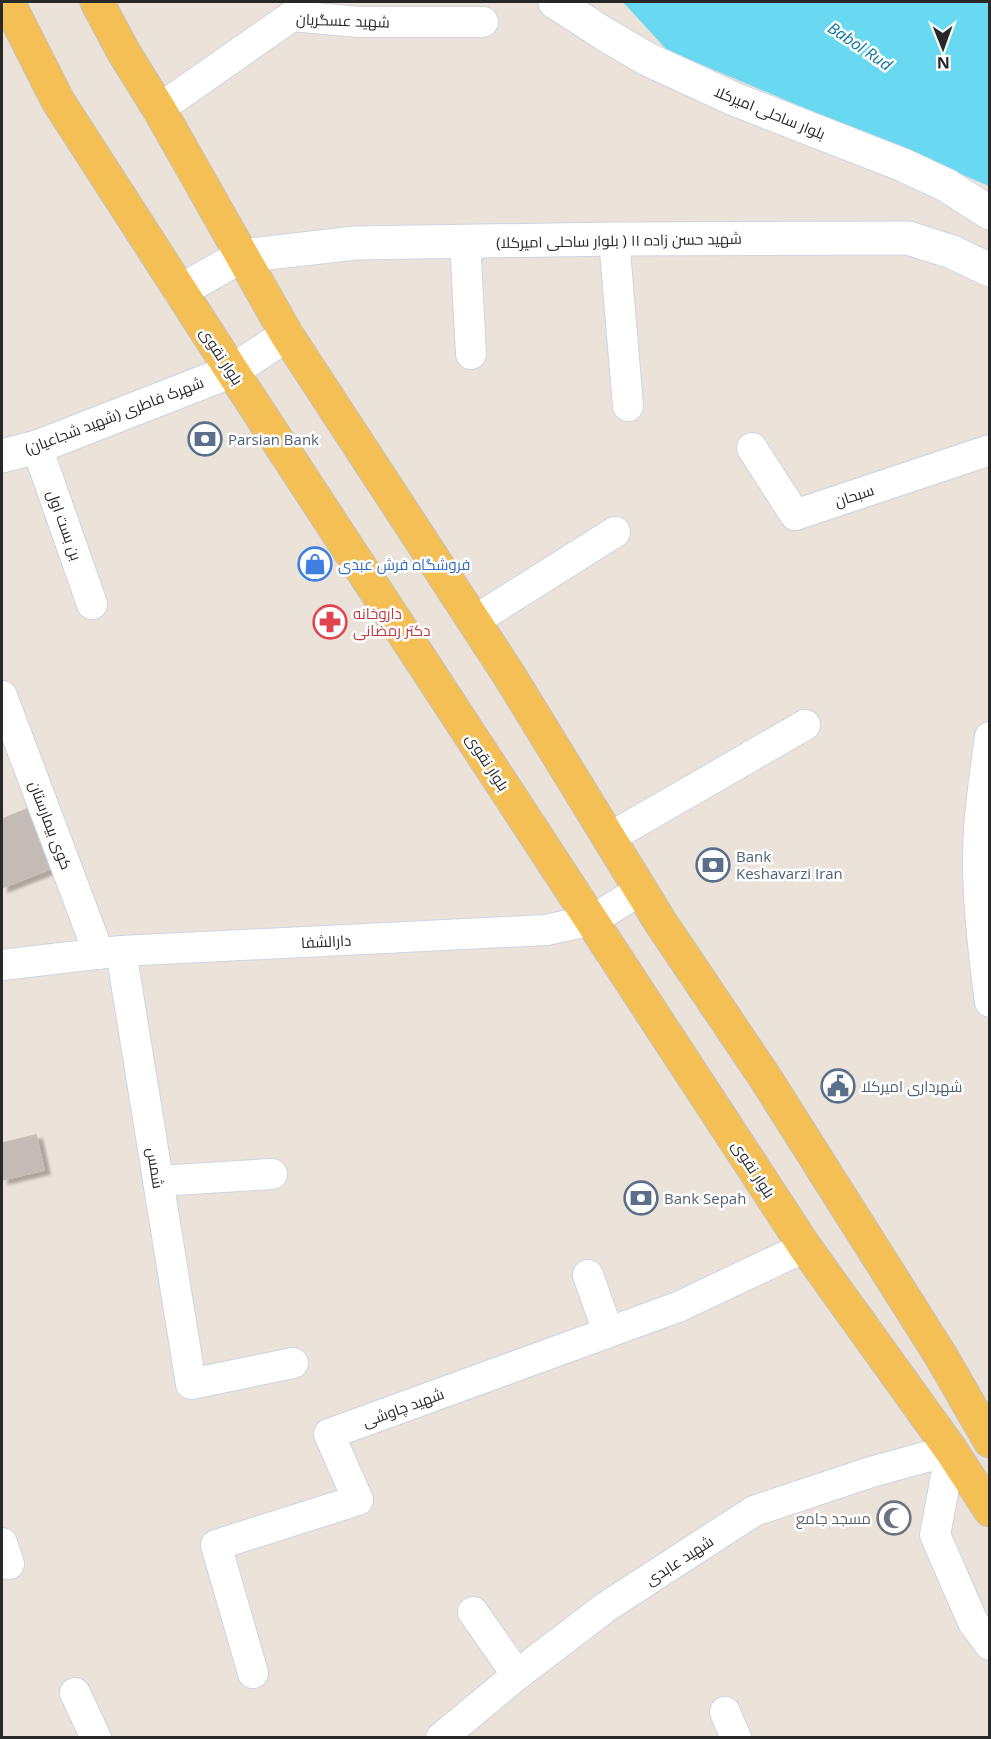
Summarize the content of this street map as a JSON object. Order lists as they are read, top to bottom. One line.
{"streets":{"main road":["بلوار ساحلی امیرکلا","شهید حسن زاده ۱۱ ( بلوار ساحلی امیرکلا)","بلوار نقوی","شهرک فاطری (شهید شجاعیان)"],"street":["شهید عسگریان","سبحان","بن بست اول","کوی بیمارستان","دارالشفا","شمس","شهید چاوشی","شهید عابدی"]},"crossings":[["بلوار نقوی","شهرک فاطری (شهید شجاعیان)"],["بلوار نقوی","دارالشفا"],["بلوار نقوی","شهید چاوشی"],["بلوار نقوی","شهید عابدی"],["شهرک فاطری (شهید شجاعیان)","بن بست اول"],["کوی بیمارستان","دارالشفا"],["کوی بیمارستان","شمس"],["دارالشفا","شمس"]],"water":["Babol Rud"],"places":{"bank":["Parsian Bank","Bank Keshavarzi Iran","Bank Sepah"],"shop":["فروشگاه فرش عبدی"],"pharmacy":["داروخانه دکتر رمضانی"],"public building":["شهرداری امیرکلا"],"mosque":["مسجد جامع"]},"north":"bottom"}
